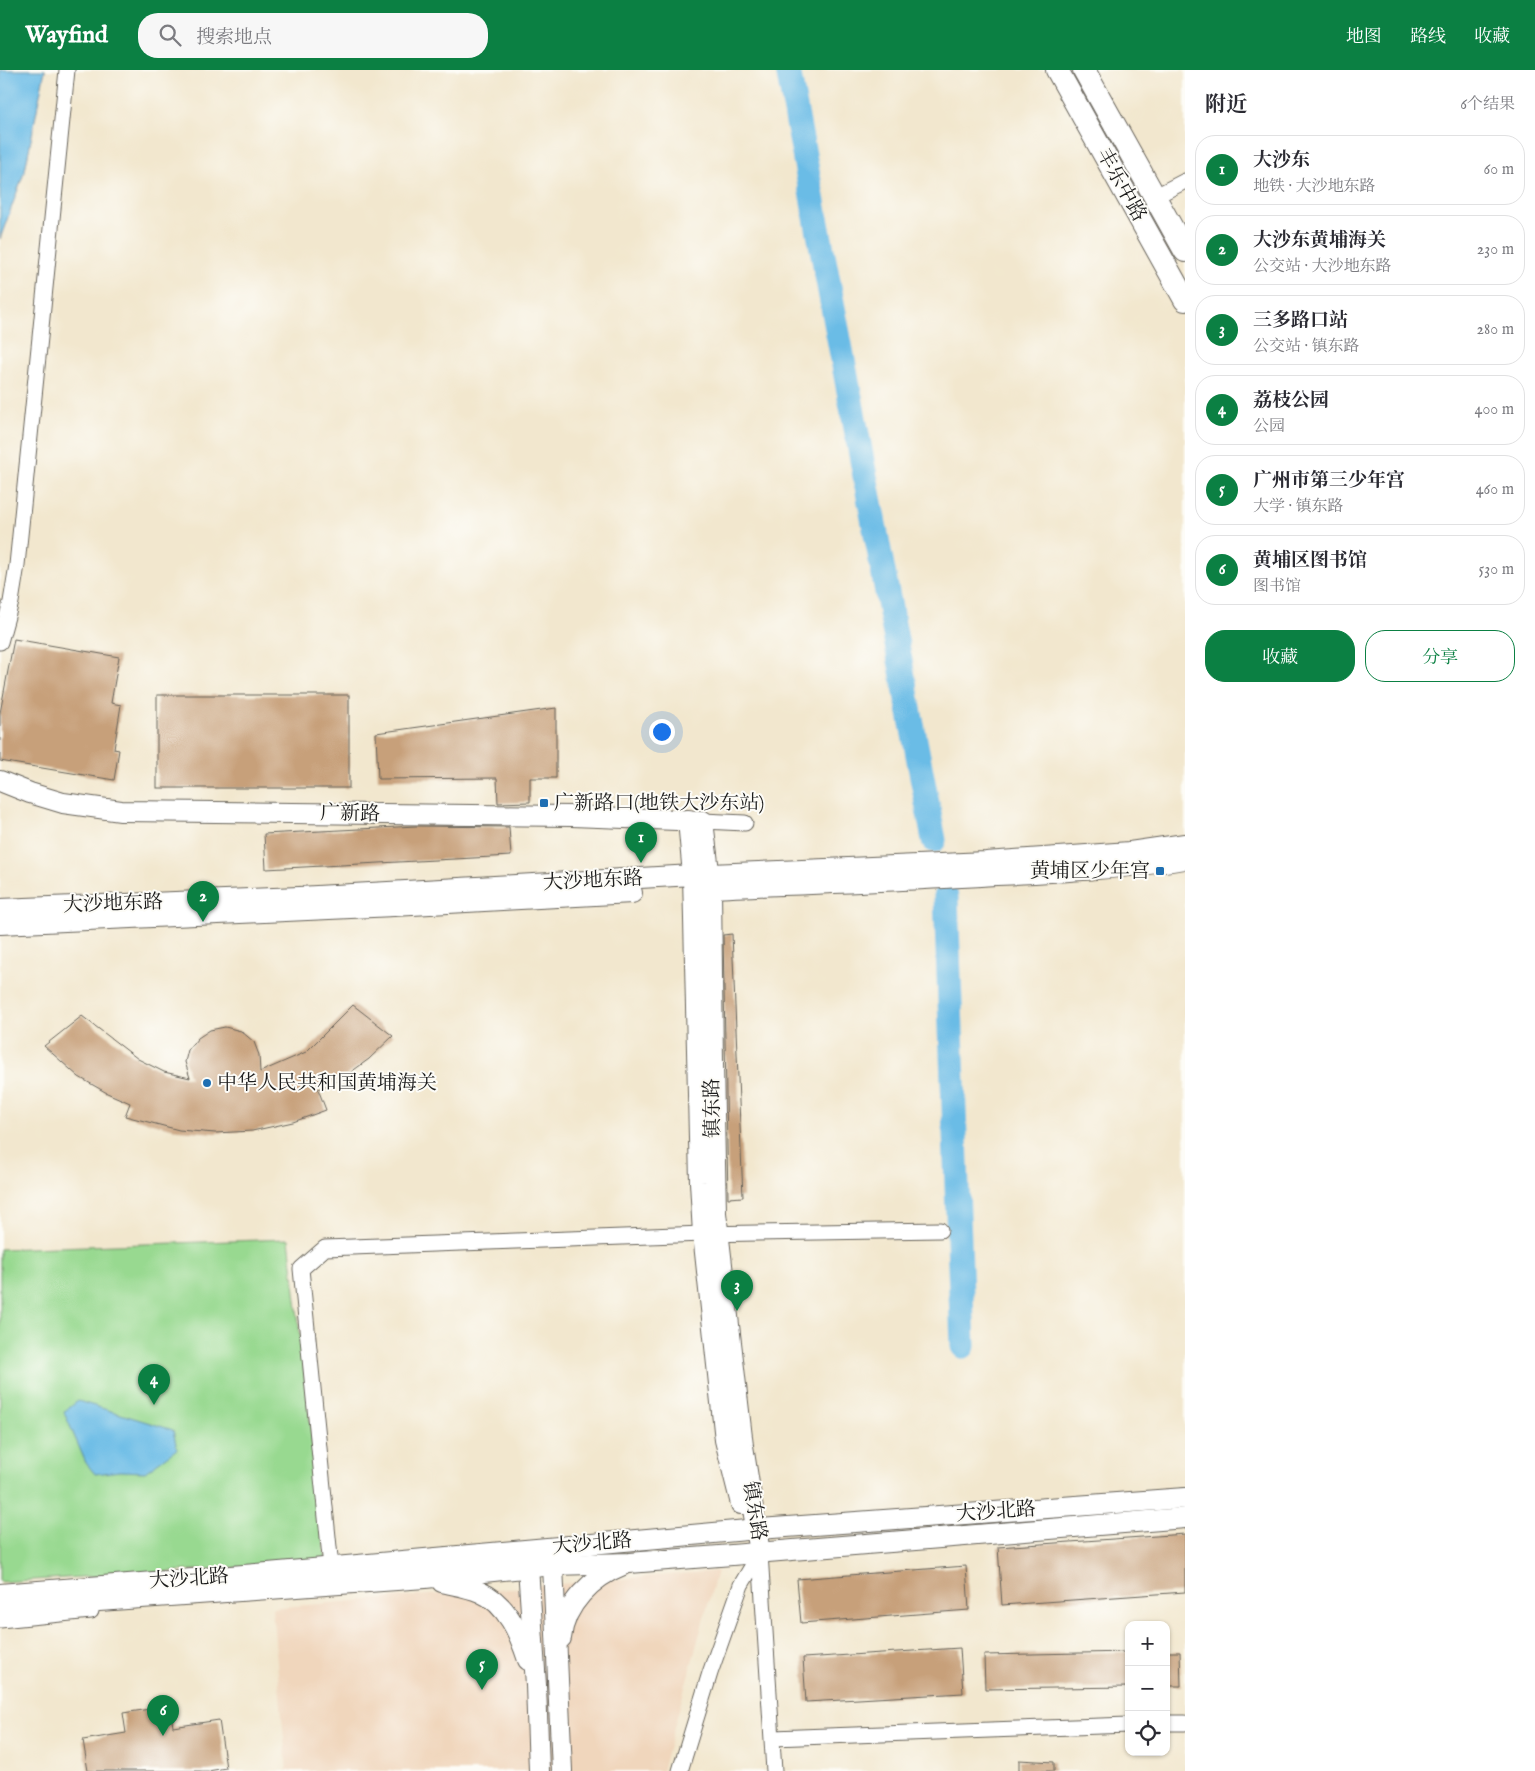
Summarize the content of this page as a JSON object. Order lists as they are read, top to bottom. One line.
{"streets":{"main road":["丰乐中路"],"street":["广新路","大沙地东路","镇东路","大沙北路"]},"crossings":[["广新路","镇东路"],["大沙地东路","镇东路"],["镇东路","大沙北路"]],"places":{"transit":["广新路口(地铁大沙东站)","黄埔区少年宫"],"other":["中华人民共和国黄埔海关"]},"page":{"header":"Wayfind","search":"搜索地点","nav":["地图","路线","收藏"],"heading":["附近","6个结果"],"list":[{"mark":"1","name":"大沙东","note":"地铁 · 大沙地东路","value":"60 m"},{"mark":"2","name":"大沙东黄埔海关","note":"公交站 · 大沙地东路","value":"230 m"},{"mark":"3","name":"三多路口站","note":"公交站 · 镇东路","value":"280 m"},{"mark":"4","name":"荔枝公园","note":"公园","value":"400 m"},{"mark":"5","name":"广州市第三少年宫","note":"大学 · 镇东路","value":"460 m"},{"mark":"6","name":"黄埔区图书馆","note":"图书馆","value":"530 m"}],"buttons":["收藏","分享"],"pins":["1","2","3","4","5","6"],"map_buttons":["+","−"]}}
